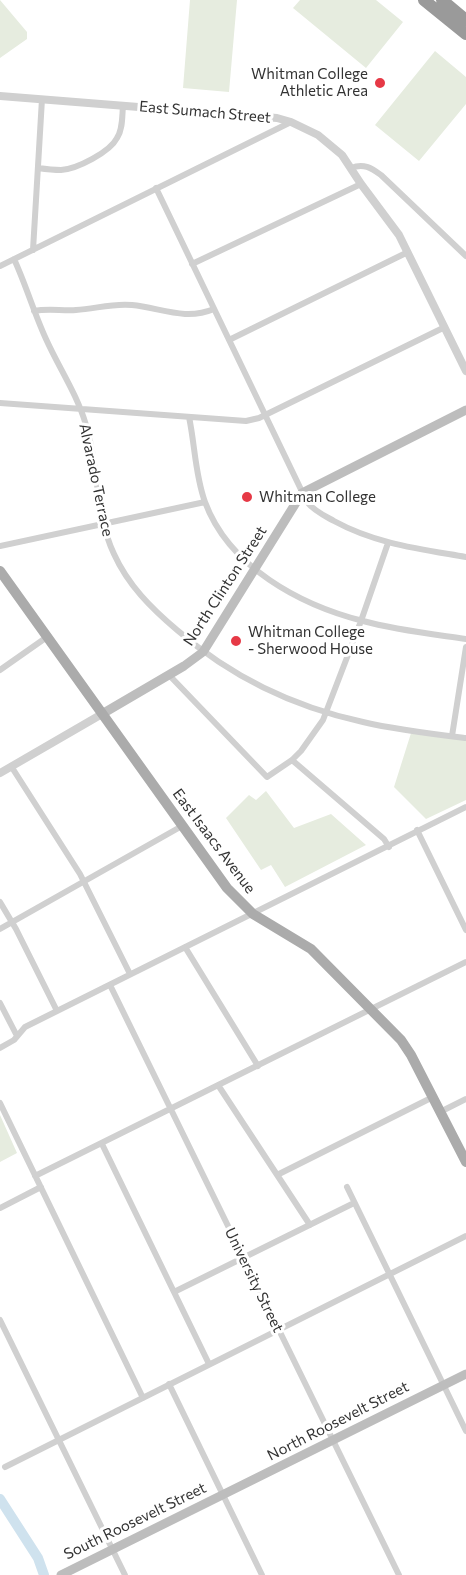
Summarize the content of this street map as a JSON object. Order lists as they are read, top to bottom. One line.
{"streets":{"main road":["North Clinton Street","East Isaacs Avenue","North Roosevelt Street","South Roosevelt Street"],"street":["East Sumach Street","Alvarado Terrace","University Street"]},"crossings":[["Alvarado Terrace","North Clinton Street"],["North Clinton Street","East Isaacs Avenue"],["University Street","North Roosevelt Street"],["North Roosevelt Street","South Roosevelt Street"]],"places":["Whitman College Athletic Area","Whitman College","Whitman College - Sherwood House"]}
